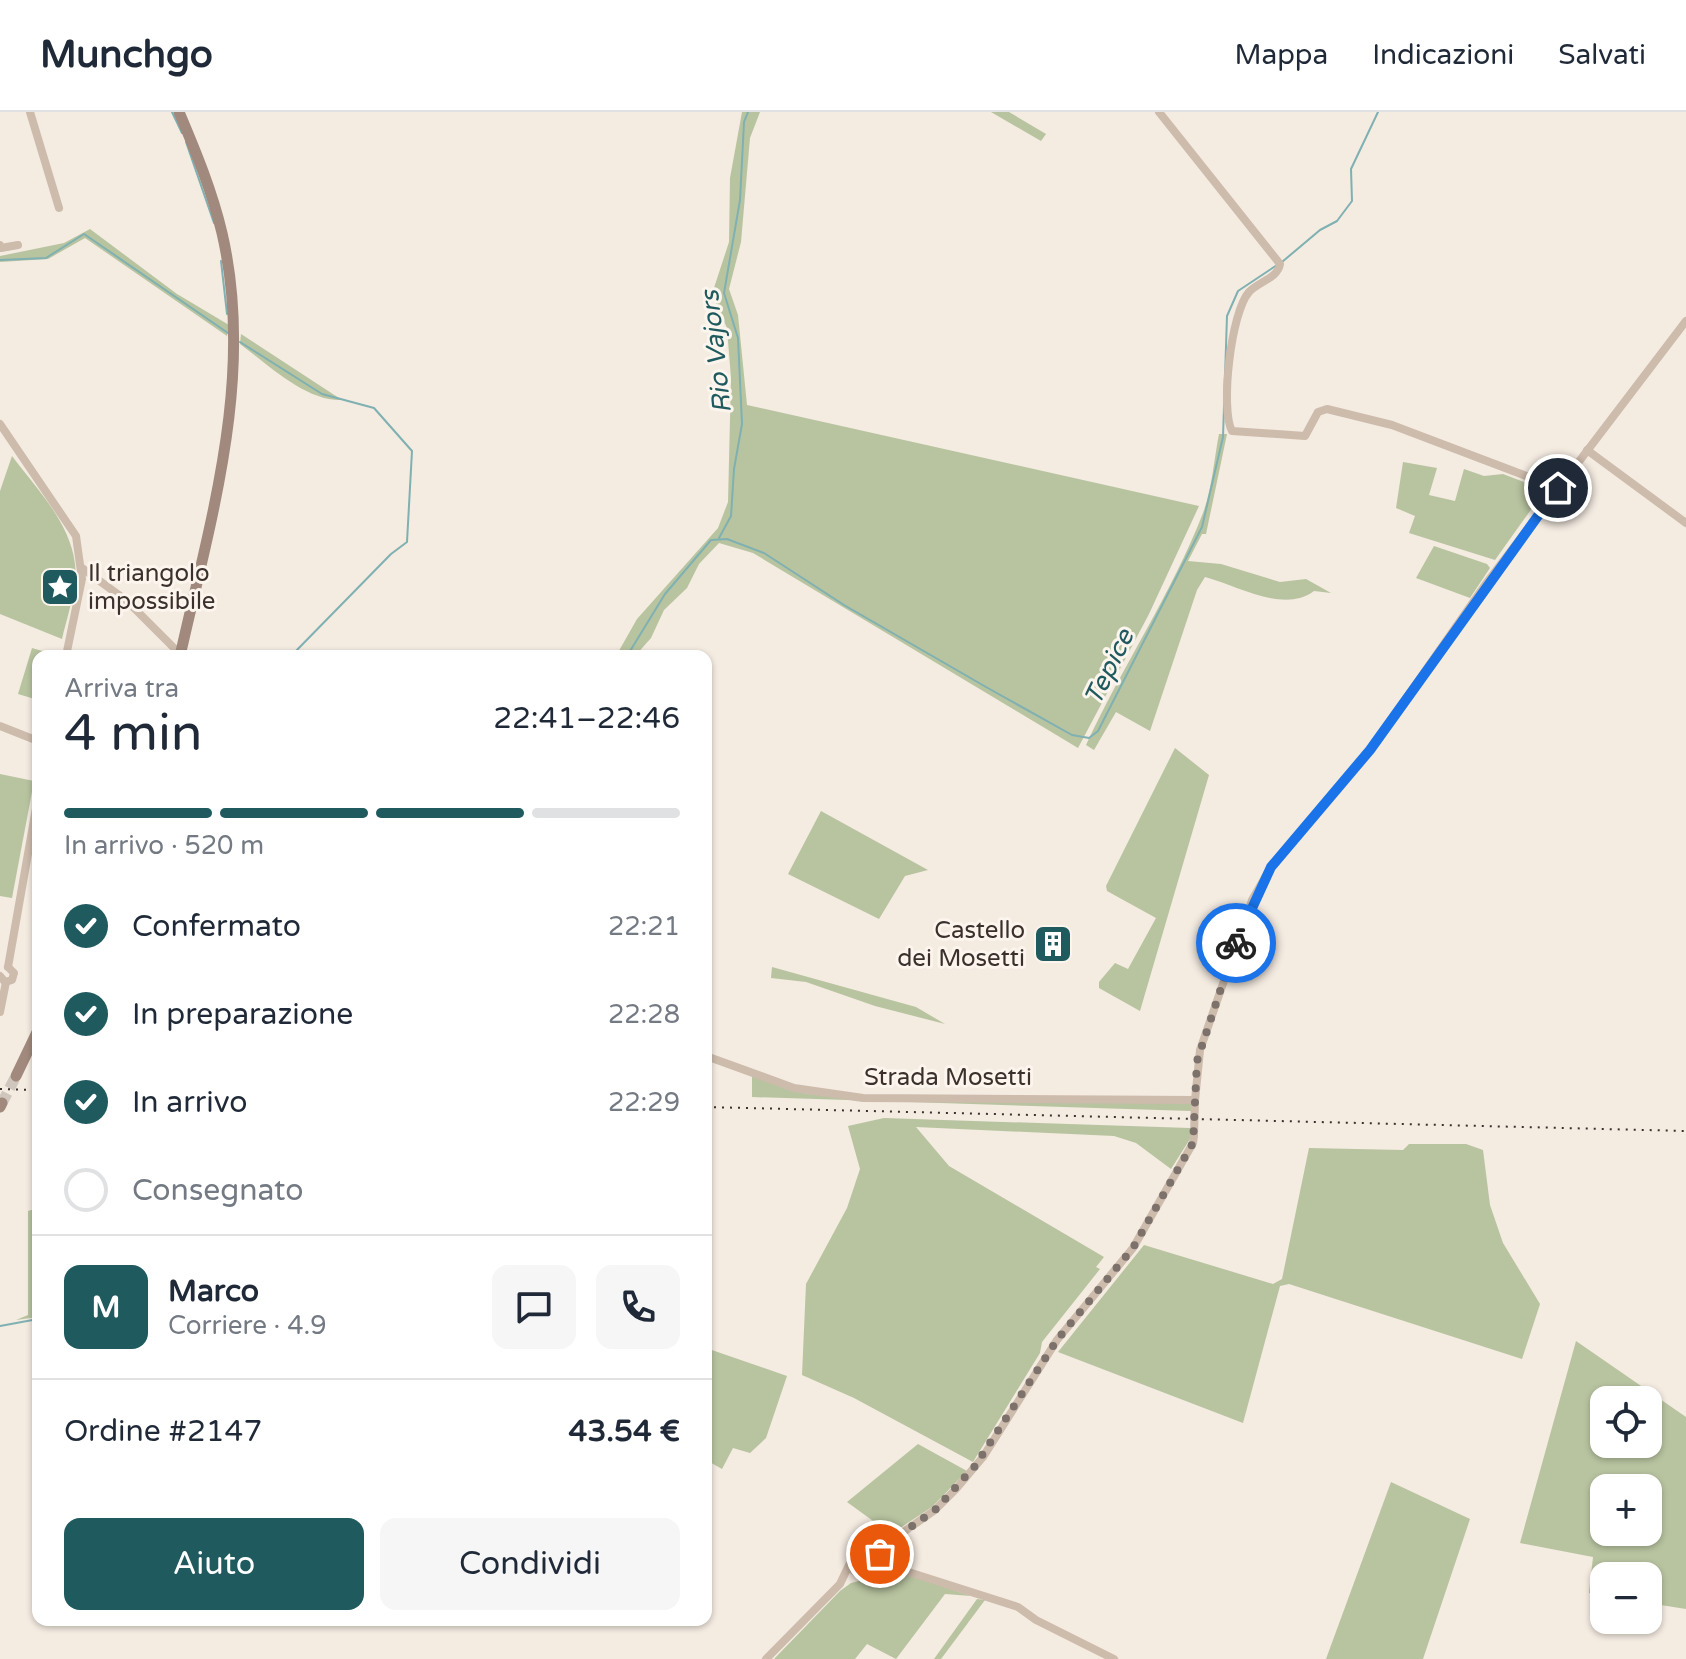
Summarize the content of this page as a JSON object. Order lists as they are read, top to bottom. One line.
{"streets":{"street":["Strada Mosetti"]},"water":["Rio Vajors","Tepice"],"places":{"place":["Il triangolo impossibile"],"building":["Castello dei Mosetti"]},"page":{"header":"Munchgo","nav":["Mappa","Indicazioni","Salvati"],"heading":["4 min","Arriva tra","22:41–22:46"],"panel":["Marco","Corriere · 4.9","Ordine #2147","43.54 €"],"bar":"In arrivo · 520 m","list":[["Confermato","22:21"],["In preparazione","22:28"],["In arrivo","22:29"],"Consegnato"],"round":"M","map_buttons":["+","−"],"buttons":["Aiuto","Condividi"]}}
